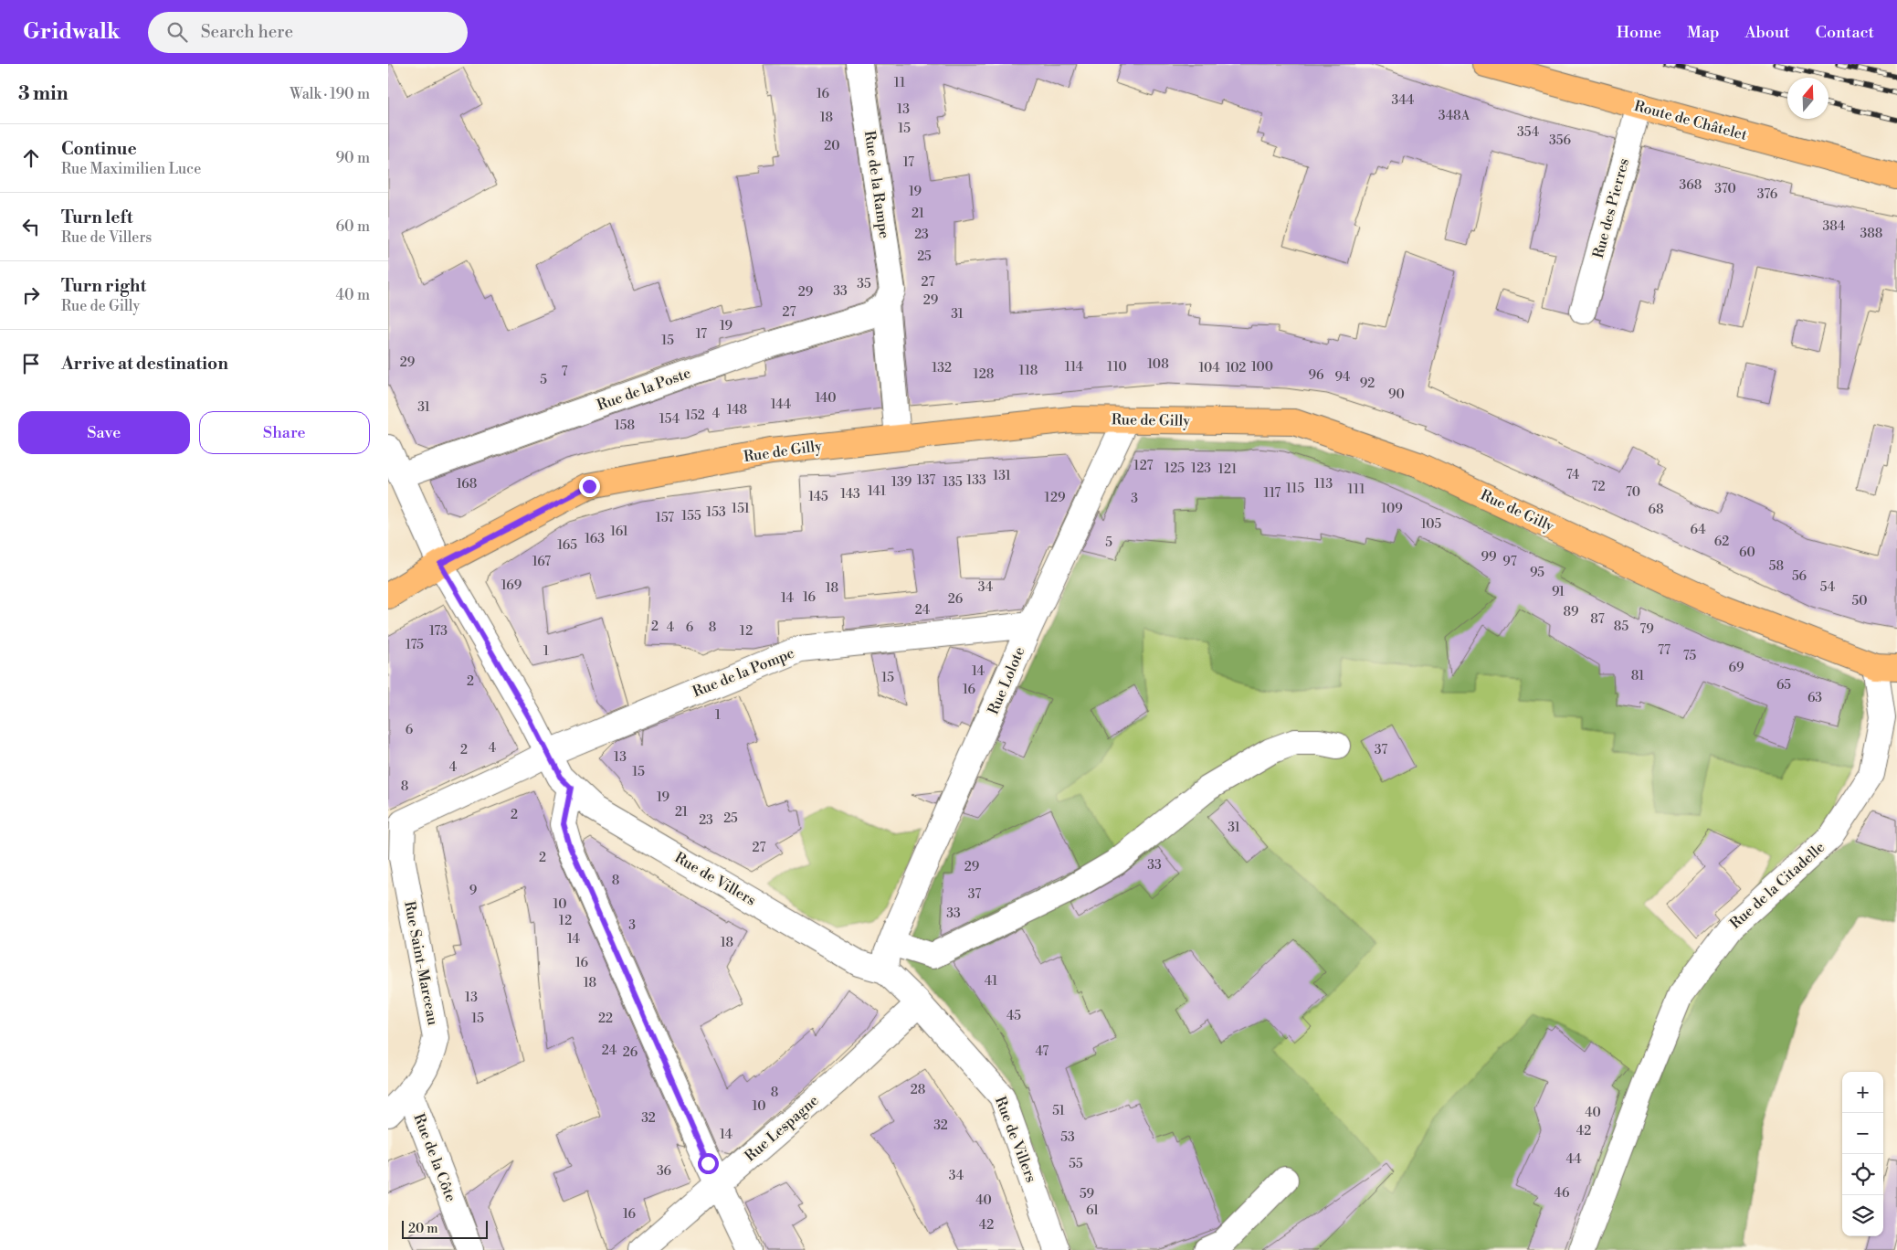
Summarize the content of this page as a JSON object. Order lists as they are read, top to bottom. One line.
{"streets":{"main road":["Route de Châtelet","Rue de Gilly"],"street":["Rue de la Rampe","Rue des Pierres","Rue de la Poste","Rue de la Pompe","Rue Lolote","Rue de Villers","Rue de la Citadelle","Rue Saint-Marceau","Rue Lespagne","Rue de la Côte"]},"crossings":[["Route de Châtelet","Rue des Pierres"],["Rue de la Rampe","Rue de la Poste"],["Rue de la Rampe","Rue de Gilly"],["Rue de la Poste","Rue de Villers"],["Rue de Gilly","Rue Lolote"],["Rue de Gilly","Rue de Villers"],["Rue de Gilly","Rue de la Citadelle"],["Rue de la Pompe","Rue Lolote"],["Rue de la Pompe","Rue de Villers"],["Rue de la Pompe","Rue Saint-Marceau"],["Rue Lolote","Rue de Villers"],["Rue de Villers","Rue Saint-Marceau"],["Rue de Villers","Rue Lespagne"],["Rue Saint-Marceau","Rue de la Côte"]],"house_numbers":["11","16","344","13","348A","18","15","354","356","20","17","368","370","19","376","21","384","388","23","25","27","35","33","29","29","27","31","19","17","15","29","108","114","110","100","132","104","102","118","7","128","96","94","5","92","90","140","144","31","148","4","152","154","158","127","125","123","121","74","131","137","133","139","135","168","113","72","115","111","141","70","117","143","145","129","3","151","109","68","153","155","157","105","64","161","163","62","5","165","60","99","167","97","58","95","56","169","34","54","18","91","16","14","26","50","24","89","87","2","85","4","6","8","79","173","12","175","77","1","75","69","14","81","15","2","65","16","63","1","6","4","2","37","13","4","15","8","19","21","2","25","23","31","27","2","33","29","8","9","37","10","33","12","3","14","18","16","41","18","13","45","15","22","24","47","26","28","8","10","51","40","32","32","42","14","53","44","55","36","34","46","59","40","61","16","42"],"scale_bar":"20 m","north":"top","page":{"header":"Gridwalk","search":"Search here","nav":["Home","Map","About","Contact"],"heading":["3 min","Walk · 190 m"],"list":[["Continue","Rue Maximilien Luce","90 m"],["Turn left","Rue de Villers","60 m"],["Turn right","Rue de Gilly","40 m"],"Arrive at destination"],"buttons":["Save","Share"],"map_buttons":["+","−"],"scale":"20 m"}}
